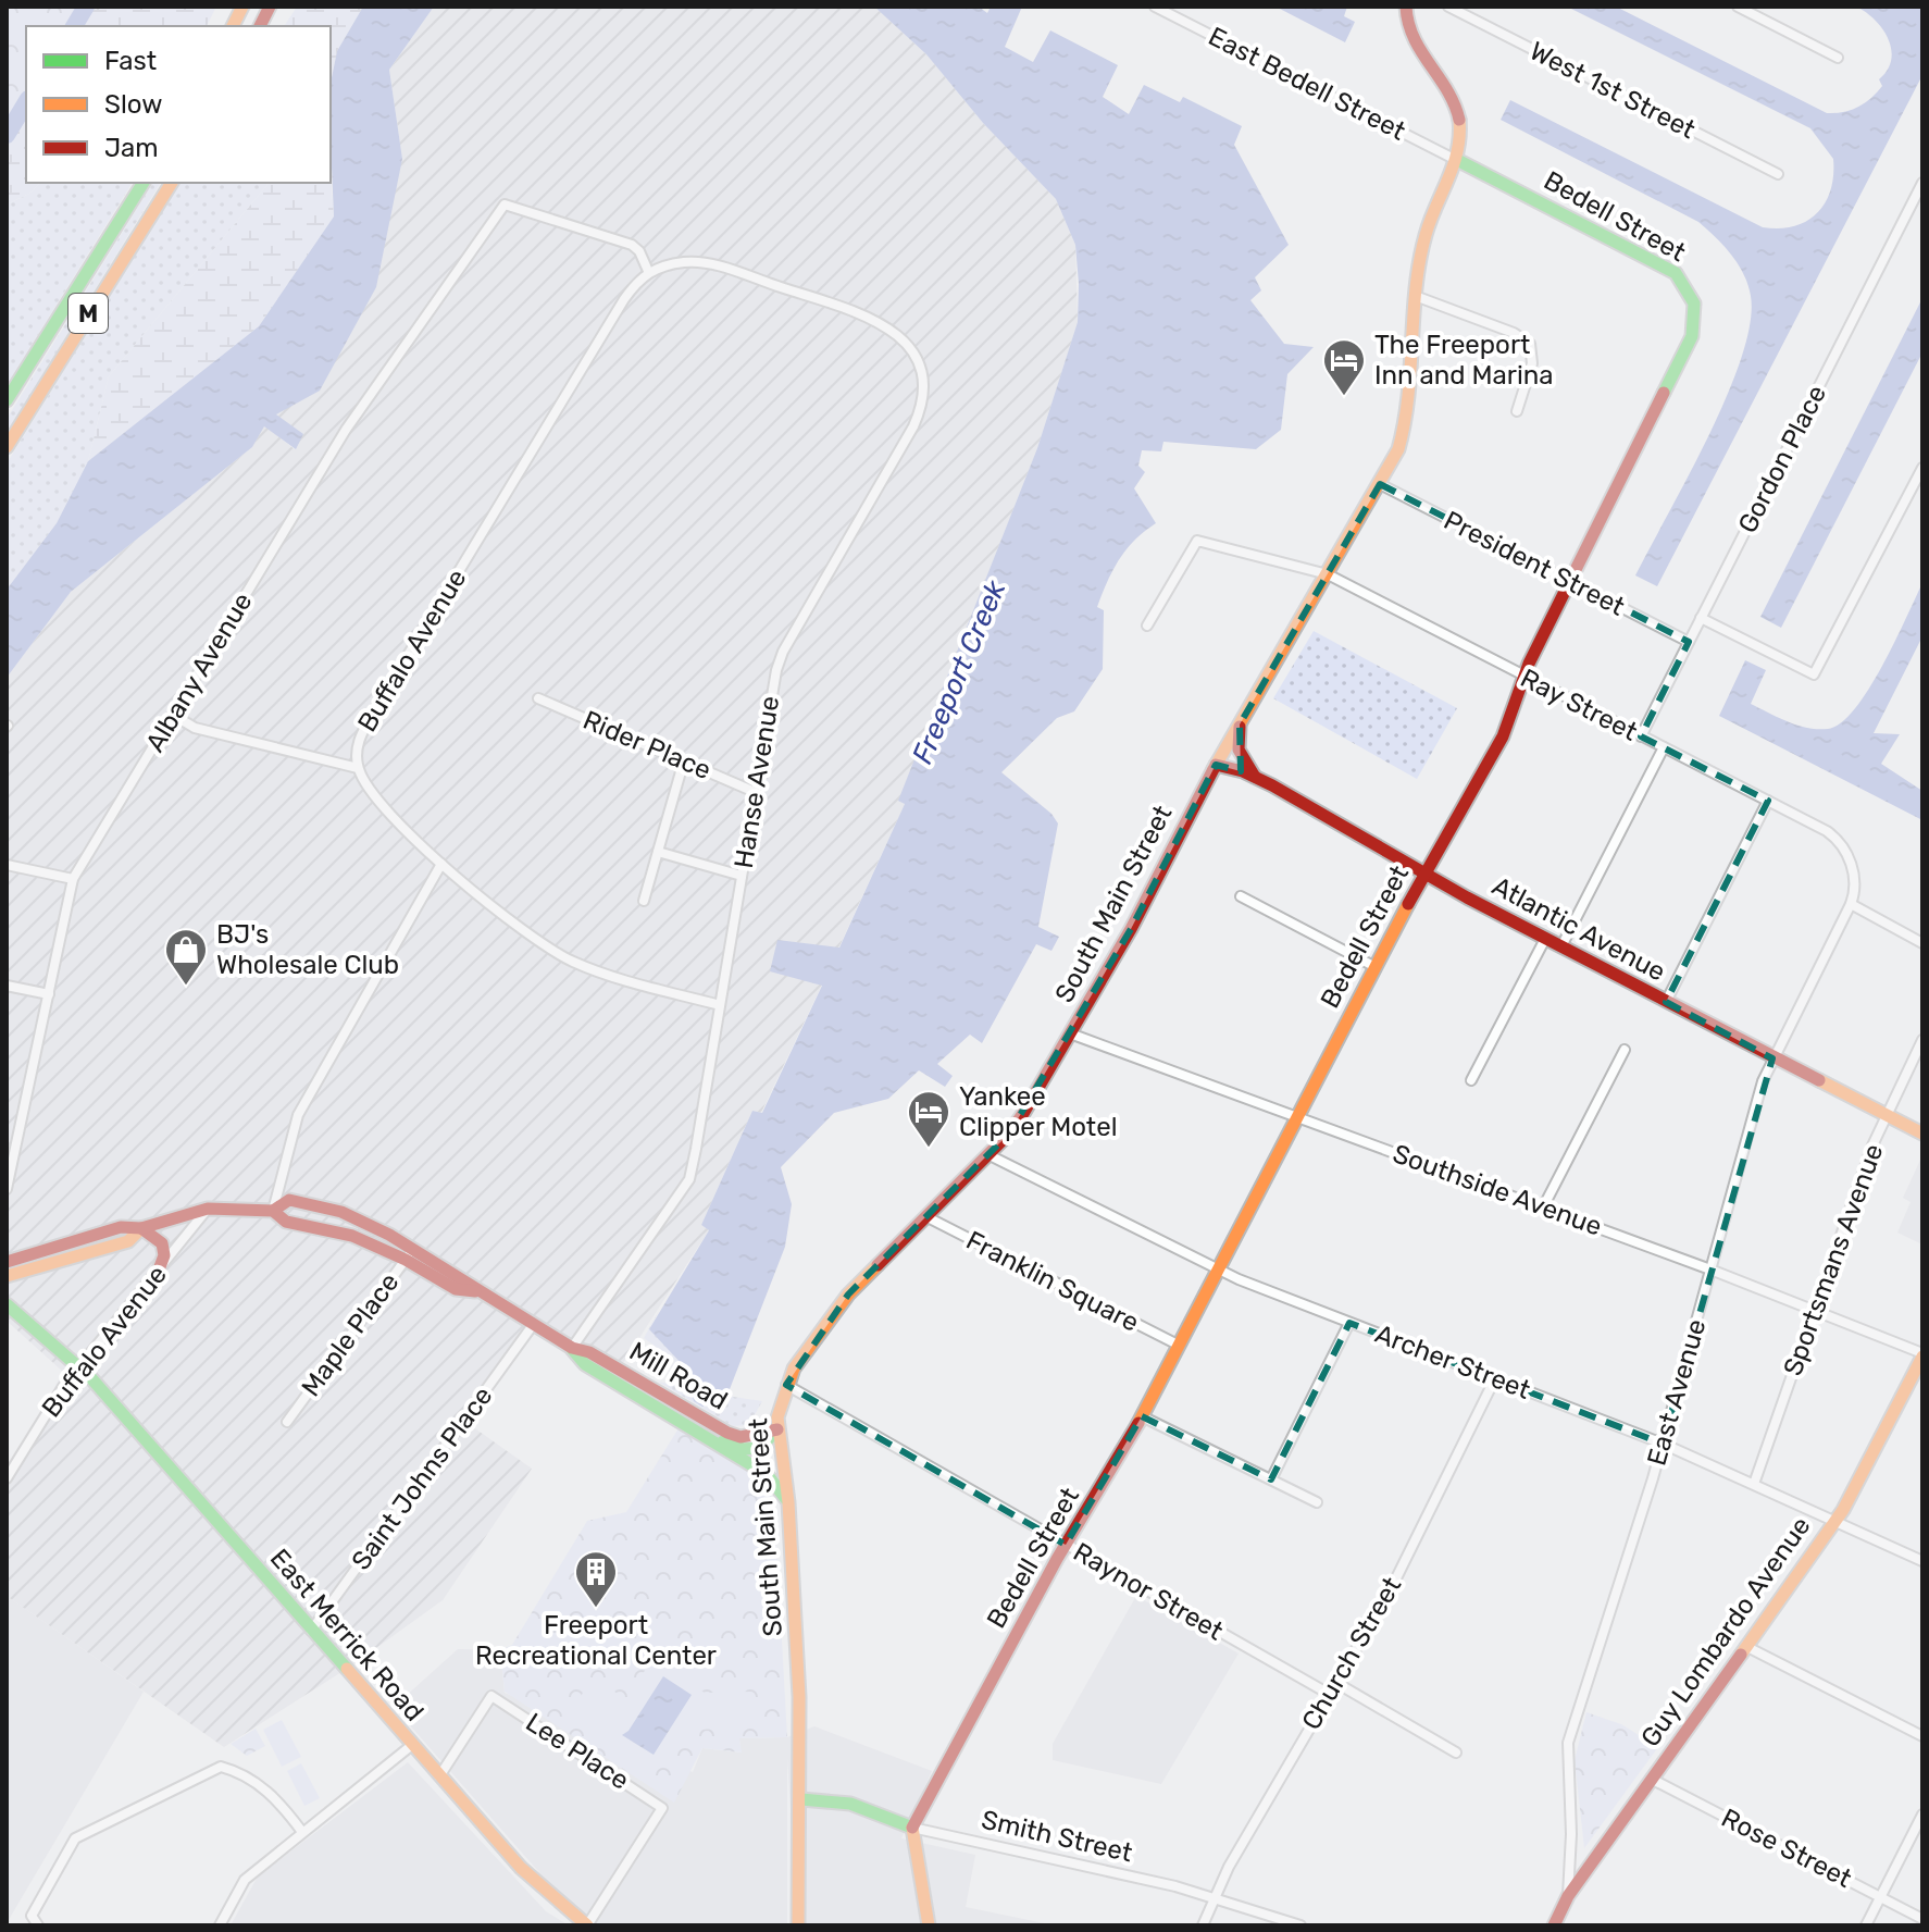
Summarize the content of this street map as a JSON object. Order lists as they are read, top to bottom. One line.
{"streets":{"main road":["Bedell Street","M","South Main Street","Atlantic Avenue","Mill Road","Guy Lombardo Avenue","East Merrick Road","Smith Street"],"street":["East Bedell Street","West 1st Street","Gordon Place","President Street","Buffalo Avenue","Albany Avenue","Ray Street","Rider Place","Hanse Avenue","Southside Avenue","Sportsmans Avenue","Franklin Square","Maple Place","Archer Street","East Avenue","Saint Johns Place","Raynor Street","Church Street","Lee Place","Rose Street"]},"crossings":[["East Bedell Street","Bedell Street"],["East Bedell Street","South Main Street"],["Bedell Street","President Street"],["Bedell Street","Ray Street"],["Bedell Street","South Main Street"],["Bedell Street","Atlantic Avenue"],["Bedell Street","Southside Avenue"],["Bedell Street","Franklin Square"],["Bedell Street","Archer Street"],["Bedell Street","Raynor Street"],["Bedell Street","Smith Street"],["Gordon Place","President Street"],["Gordon Place","Ray Street"],["President Street","South Main Street"],["Buffalo Avenue","Albany Avenue"],["Buffalo Avenue","Hanse Avenue"],["Buffalo Avenue","Mill Road"],["Buffalo Avenue","East Merrick Road"],["Albany Avenue","Hanse Avenue"],["Ray Street","South Main Street"],["Ray Street","East Avenue"],["Rider Place","Hanse Avenue"],["Hanse Avenue","Mill Road"],["South Main Street","Atlantic Avenue"],["South Main Street","Southside Avenue"],["South Main Street","Franklin Square"],["South Main Street","Archer Street"],["South Main Street","Mill Road"],["South Main Street","Raynor Street"],["South Main Street","Smith Street"],["Atlantic Avenue","Sportsmans Avenue"],["Atlantic Avenue","East Avenue"],["Southside Avenue","Sportsmans Avenue"],["Southside Avenue","East Avenue"],["Southside Avenue","Guy Lombardo Avenue"],["Sportsmans Avenue","Archer Street"],["Maple Place","Mill Road"],["Archer Street","East Avenue"],["Archer Street","Guy Lombardo Avenue"],["Archer Street","Church Street"],["Mill Road","Saint Johns Place"],["East Avenue","Guy Lombardo Avenue"],["Saint Johns Place","East Merrick Road"],["Raynor Street","Church Street"],["Guy Lombardo Avenue","Rose Street"],["East Merrick Road","Lee Place"],["Church Street","Smith Street"]],"water":["Freeport Creek"],"places":{"hotel":["The Freeport Inn and Marina","Yankee Clipper Motel"],"shop":["BJ's Wholesale Club"],"building":["Freeport Recreational Center"]},"legend":["Fast","Slow","Jam"]}
